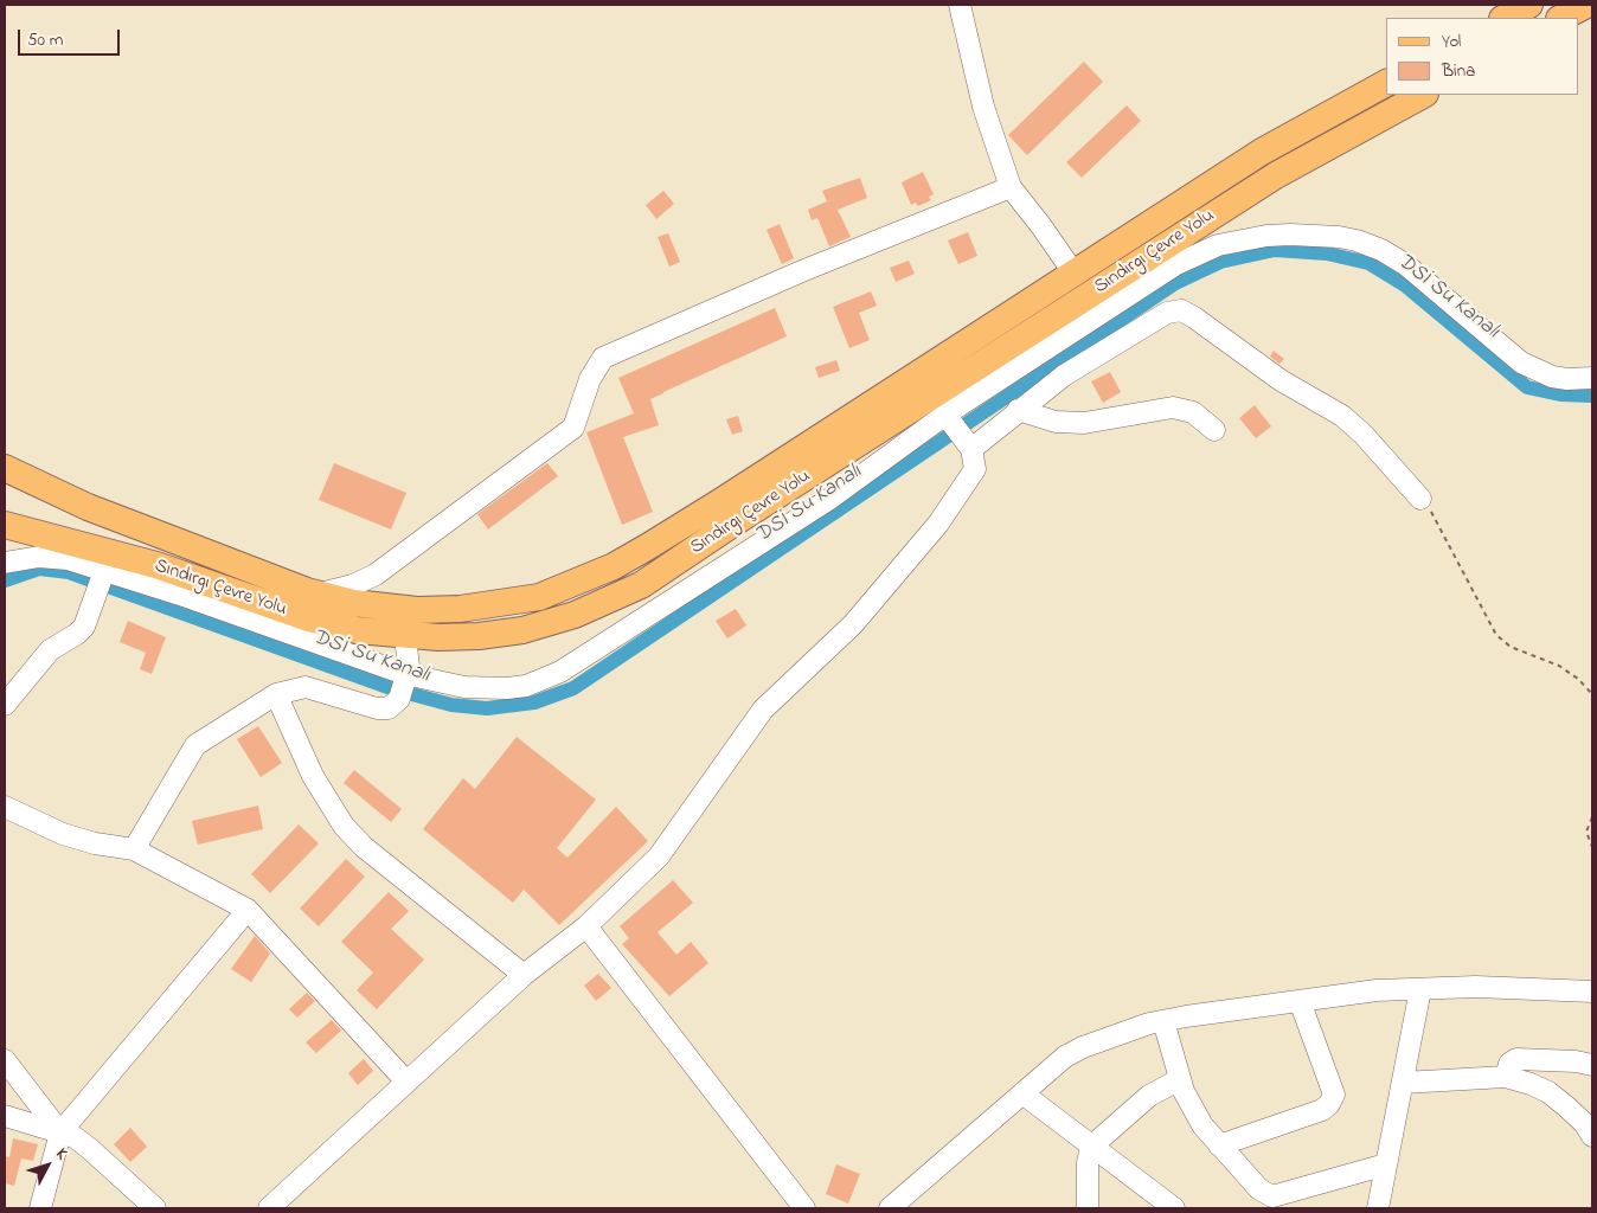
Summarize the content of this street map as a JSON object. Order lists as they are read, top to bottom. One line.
{"streets":{"main road":["Sındırgı Çevre Yolu"]},"water":["DSİ Su Kanalı"],"legend":["Yol","Bina"],"scale_bar":"50 m","north":"top right"}
